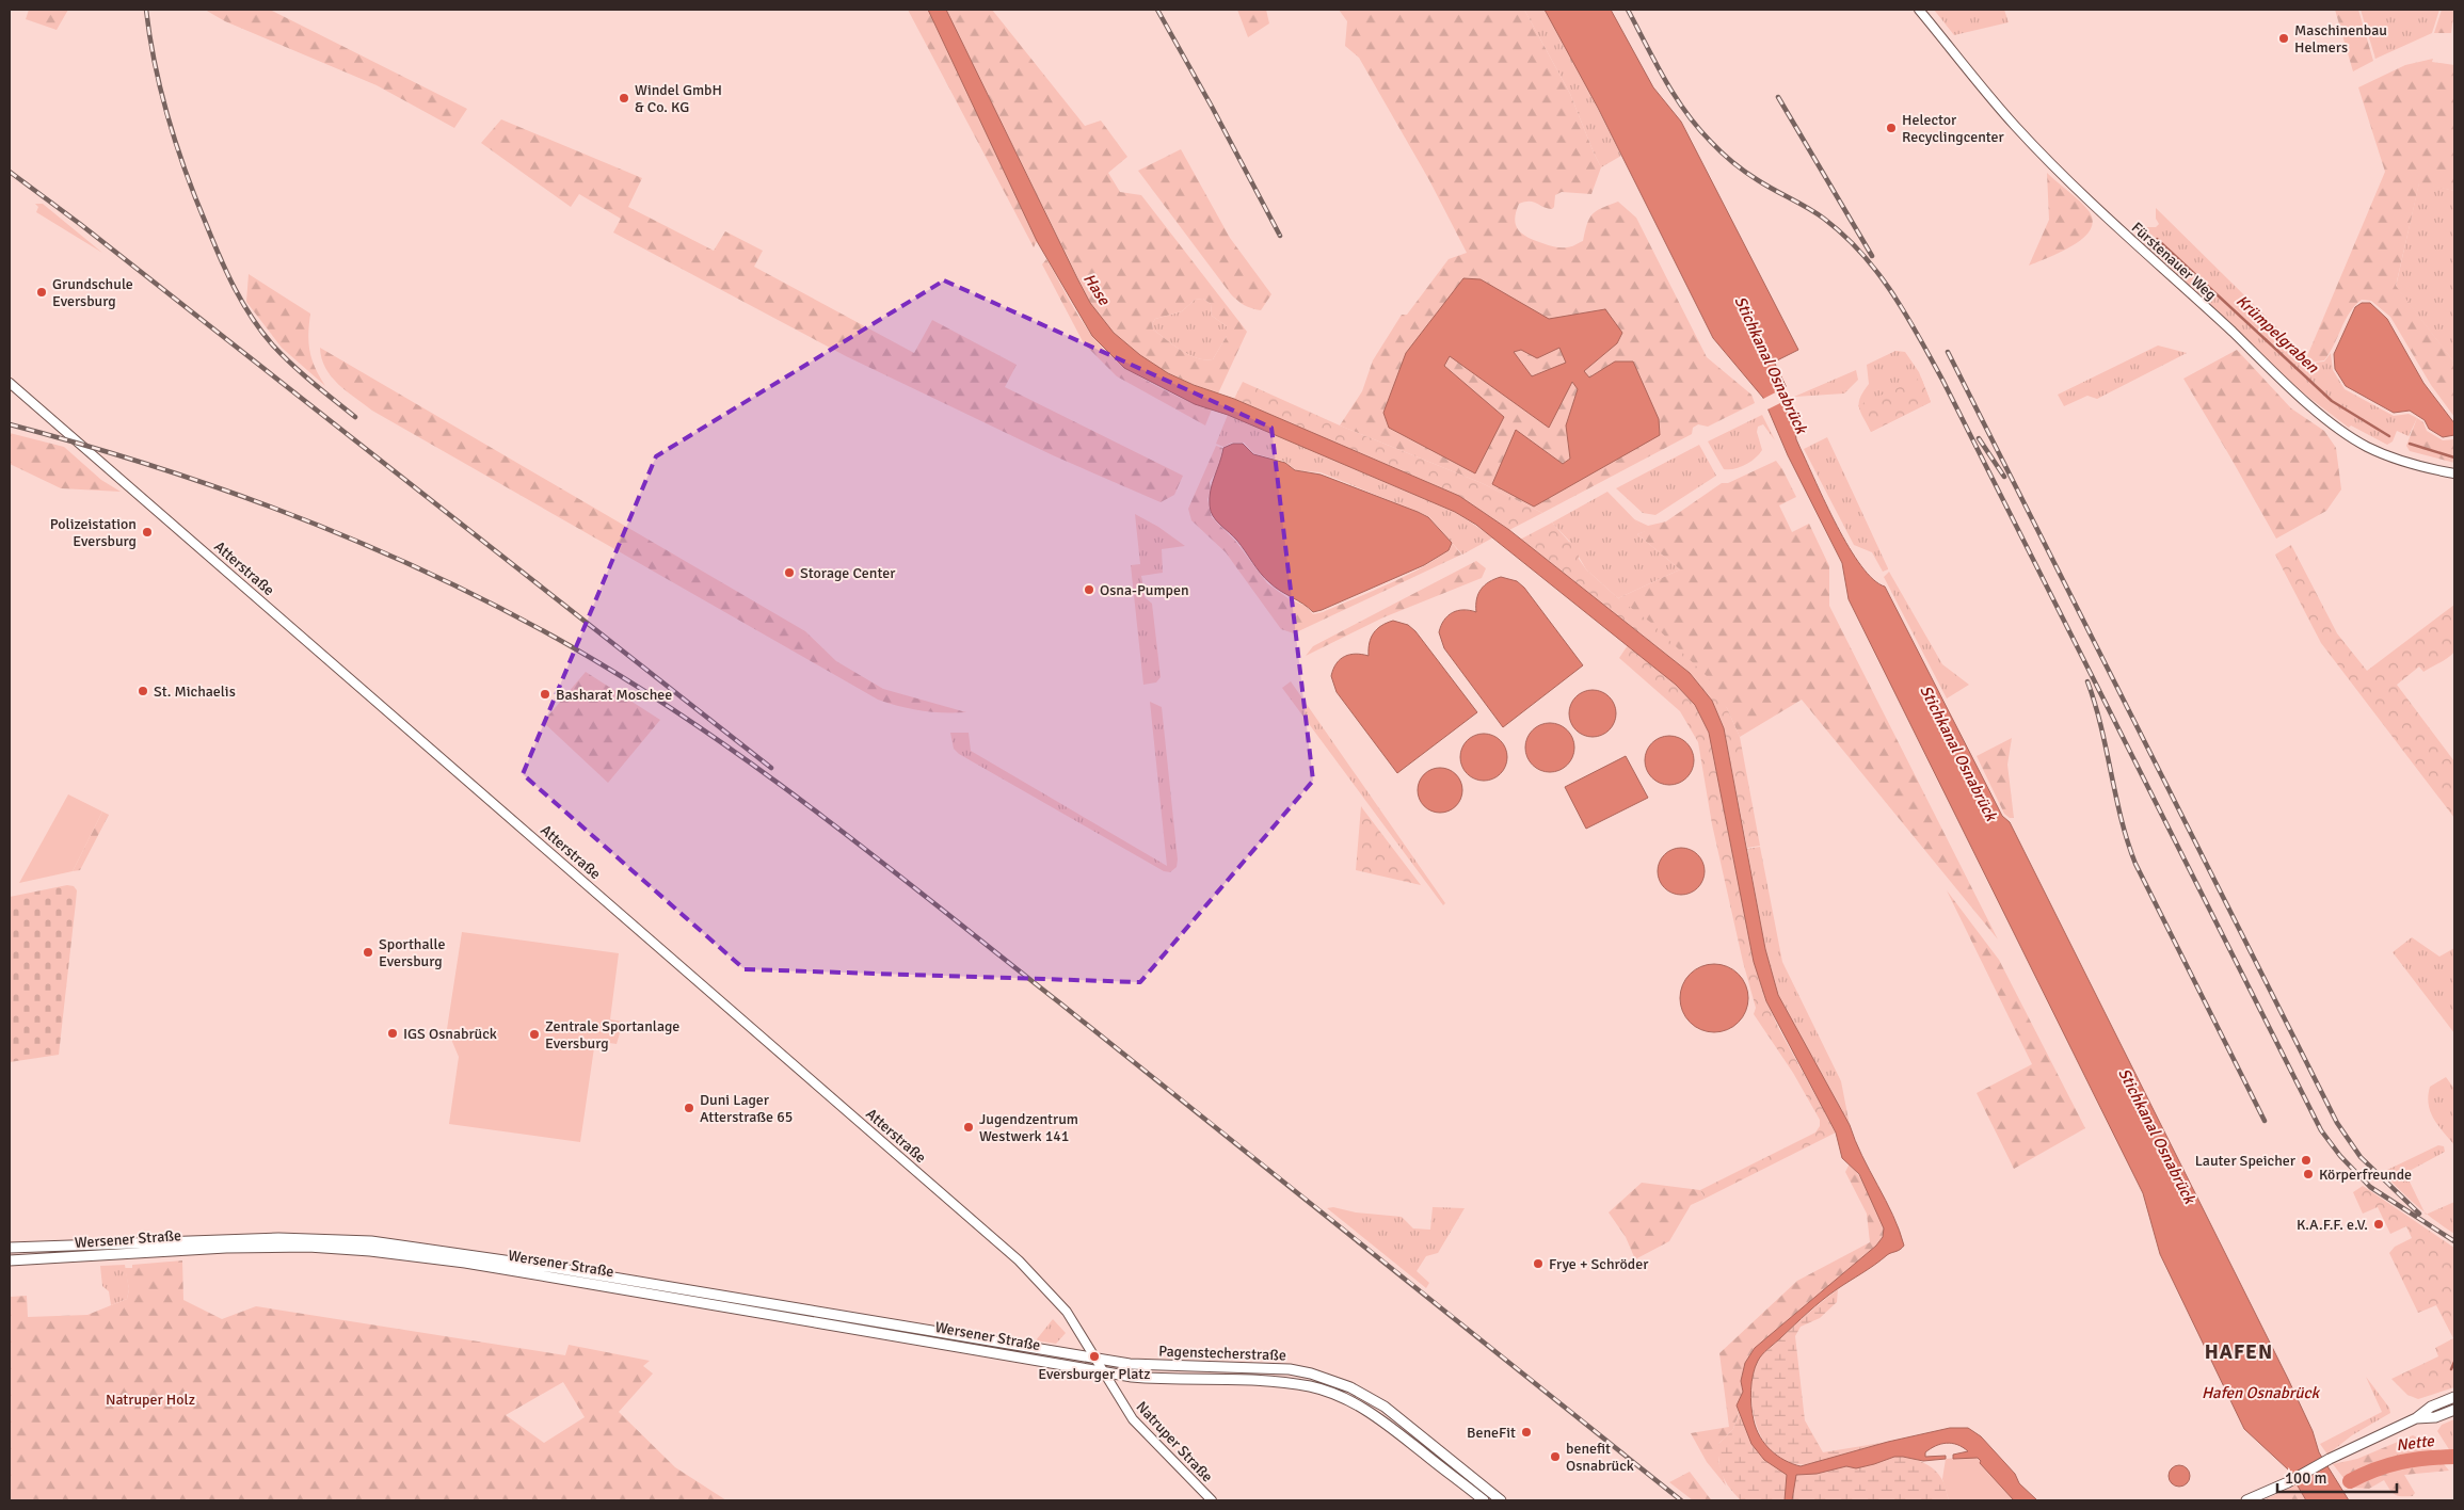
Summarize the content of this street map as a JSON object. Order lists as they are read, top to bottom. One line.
{"streets":{"main road":["Wersener Straße","Pagenstecherstraße"],"street":["Fürstenauer Weg","Atterstraße","Natruper Straße"]},"crossings":[["Atterstraße","Wersener Straße"],["Atterstraße","Pagenstecherstraße"],["Wersener Straße","Pagenstecherstraße"],["Wersener Straße","Natruper Straße"],["Pagenstecherstraße","Natruper Straße"]],"districts":["HAFEN"],"water":["Hase","Krümpelgraben","Stichkanal Osnabrück","Hafen Osnabrück","Nette"],"parks":["Natruper Holz"],"places":["Maschinenbau Helmers","Windel GmbH & Co. KG","Helector Recyclingcenter","Grundschule Eversburg","Polizeistation Eversburg","Storage Center","Osna-Pumpen","St. Michaelis","Basharat Moschee","Sporthalle Eversburg","IGS Osnabrück","Zentrale Sportanlage Eversburg","Duni Lager Atterstraße 65","Jugendzentrum Westwerk 141","Lauter Speicher","Körperfreunde","K.A.F.F. e.V.","Frye + Schröder","Eversburger Platz","BeneFit","benefit Osnabrück"],"scale_bar":"100 m"}
